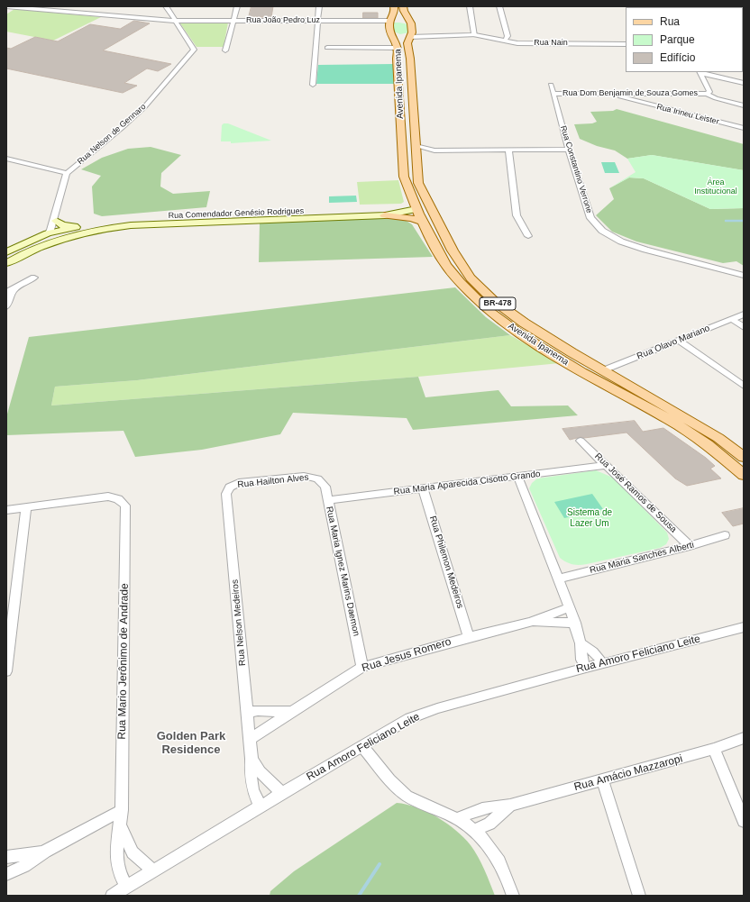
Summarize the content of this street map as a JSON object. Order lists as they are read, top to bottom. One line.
{"streets":{"main road":["Avenida Ipanema","Rua Comendador Genésio Rodrigues","BR-478"],"street":["Rua João Pedro Luz","Rua Nain","Rua Dom Benjamin de Souza Gomes","Rua Irineu Leister","Rua Nelson de Gennaro","Rua Constantino Verrone","Rua Olavo Mariano","Rua Hailton Alves","Rua Maria Aparecida Cisotto Grando","Rua José Ramos de Sousa","Rua Maria Sanches Alberti","Rua Philemon Medeiros","Rua Maria Ignez Marins Daemon","Rua Nelson Medeiros","Rua Amoro Feliciano Leite","Rua Jesus Romero","Rua Mario Jerônimo de Andrade","Rua Amácio Mazzaropi"]},"crossings":[["Rua João Pedro Luz","Avenida Ipanema"],["Rua João Pedro Luz","Rua Nelson de Gennaro"],["Rua Nain","Avenida Ipanema"],["Avenida Ipanema","Rua Comendador Genésio Rodrigues"],["Avenida Ipanema","Rua Olavo Mariano"],["Rua Dom Benjamin de Souza Gomes","Rua Irineu Leister"],["Rua Dom Benjamin de Souza Gomes","Rua Constantino Verrone"],["Rua Hailton Alves","Rua Maria Ignez Marins Daemon"],["Rua Hailton Alves","Rua Nelson Medeiros"],["Rua Maria Aparecida Cisotto Grando","Rua José Ramos de Sousa"],["Rua Maria Aparecida Cisotto Grando","Rua Philemon Medeiros"],["Rua Maria Aparecida Cisotto Grando","Rua Maria Ignez Marins Daemon"],["Rua José Ramos de Sousa","Rua Maria Sanches Alberti"],["Rua Philemon Medeiros","Rua Jesus Romero"],["Rua Maria Ignez Marins Daemon","Rua Jesus Romero"],["Rua Nelson Medeiros","Rua Amoro Feliciano Leite"],["Rua Nelson Medeiros","Rua Jesus Romero"],["Rua Amoro Feliciano Leite","Rua Mario Jerônimo de Andrade"]],"districts":["Golden Park Residence"],"parks":["Área Institucional","Sistema de Lazer Um"],"legend":["Rua","Parque","Edifício"]}
